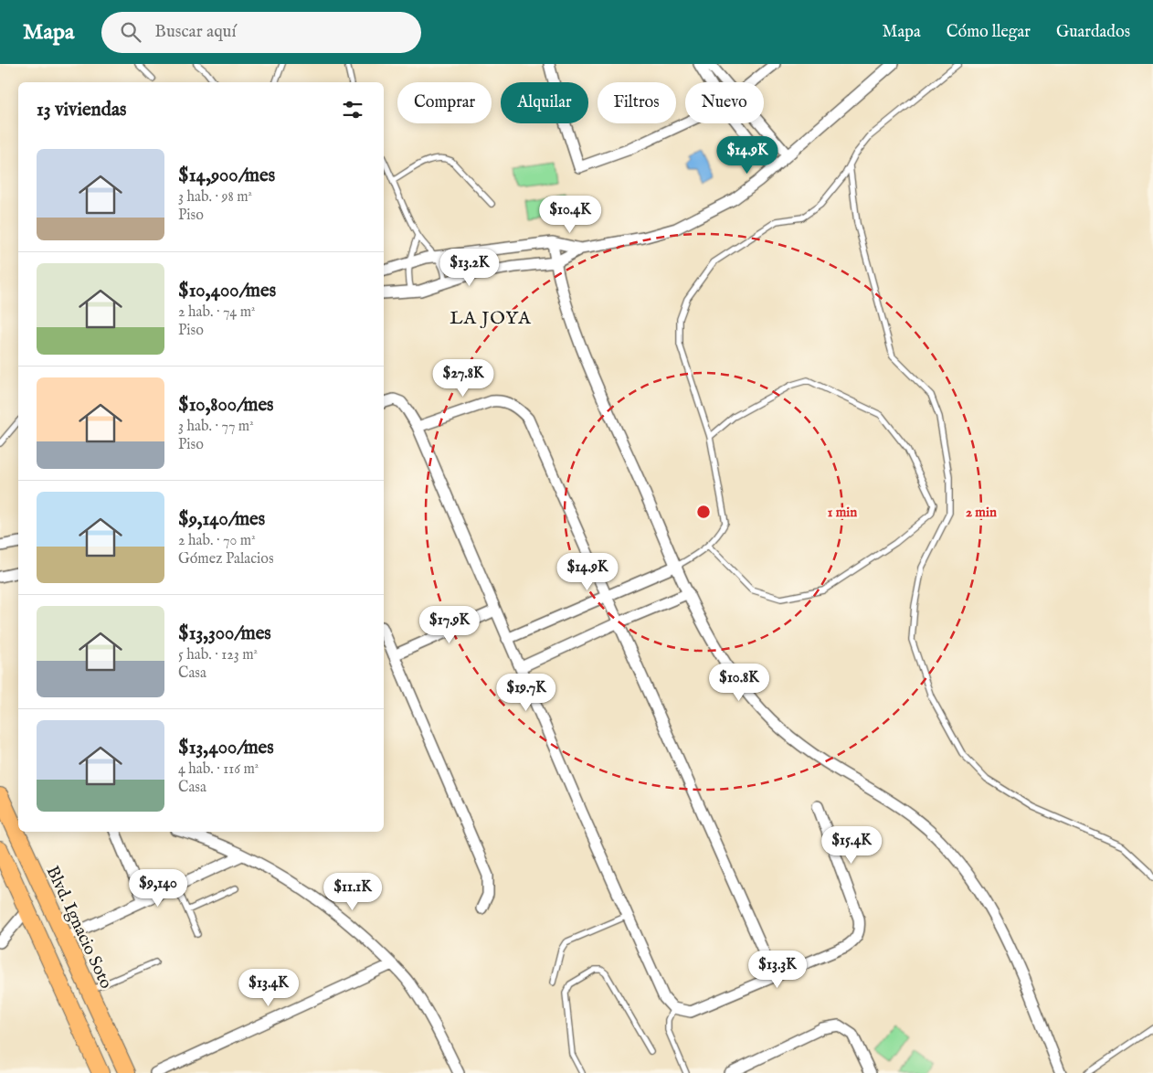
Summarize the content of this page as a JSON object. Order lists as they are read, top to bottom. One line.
{"streets":{"main road":["Blvd. Ignacio Soto"]},"districts":["LA JOYA"],"page":{"header":"Mapa","search":"Buscar aquí","nav":["Mapa","Cómo llegar","Guardados"],"chip":["Comprar","Alquilar","Filtros","Nuevo"],"heading":"13 viviendas","price":["$14.9K","$10.4K","$13.2K","$27.8K","$14.9K","$17.9K","$10.8K","$19.7K","$15.4K","$9,140","$11.1K","$13.3K","$13.4K"],"list":[{"name":"$14,900/mes","note":"3 hab. · 98 m² · Piso"},{"name":"$10,400/mes","note":"2 hab. · 74 m² · Piso"},{"name":"$10,800/mes","note":"3 hab. · 77 m² · Piso"},{"name":"$9,140/mes","note":"2 hab. · 70 m² · Gómez Palacios"},{"name":"$13,300/mes","note":"5 hab. · 123 m² · Casa"},{"name":"$13,400/mes","note":"4 hab. · 116 m² · Casa"}]},"rings":["1 min","2 min"]}
